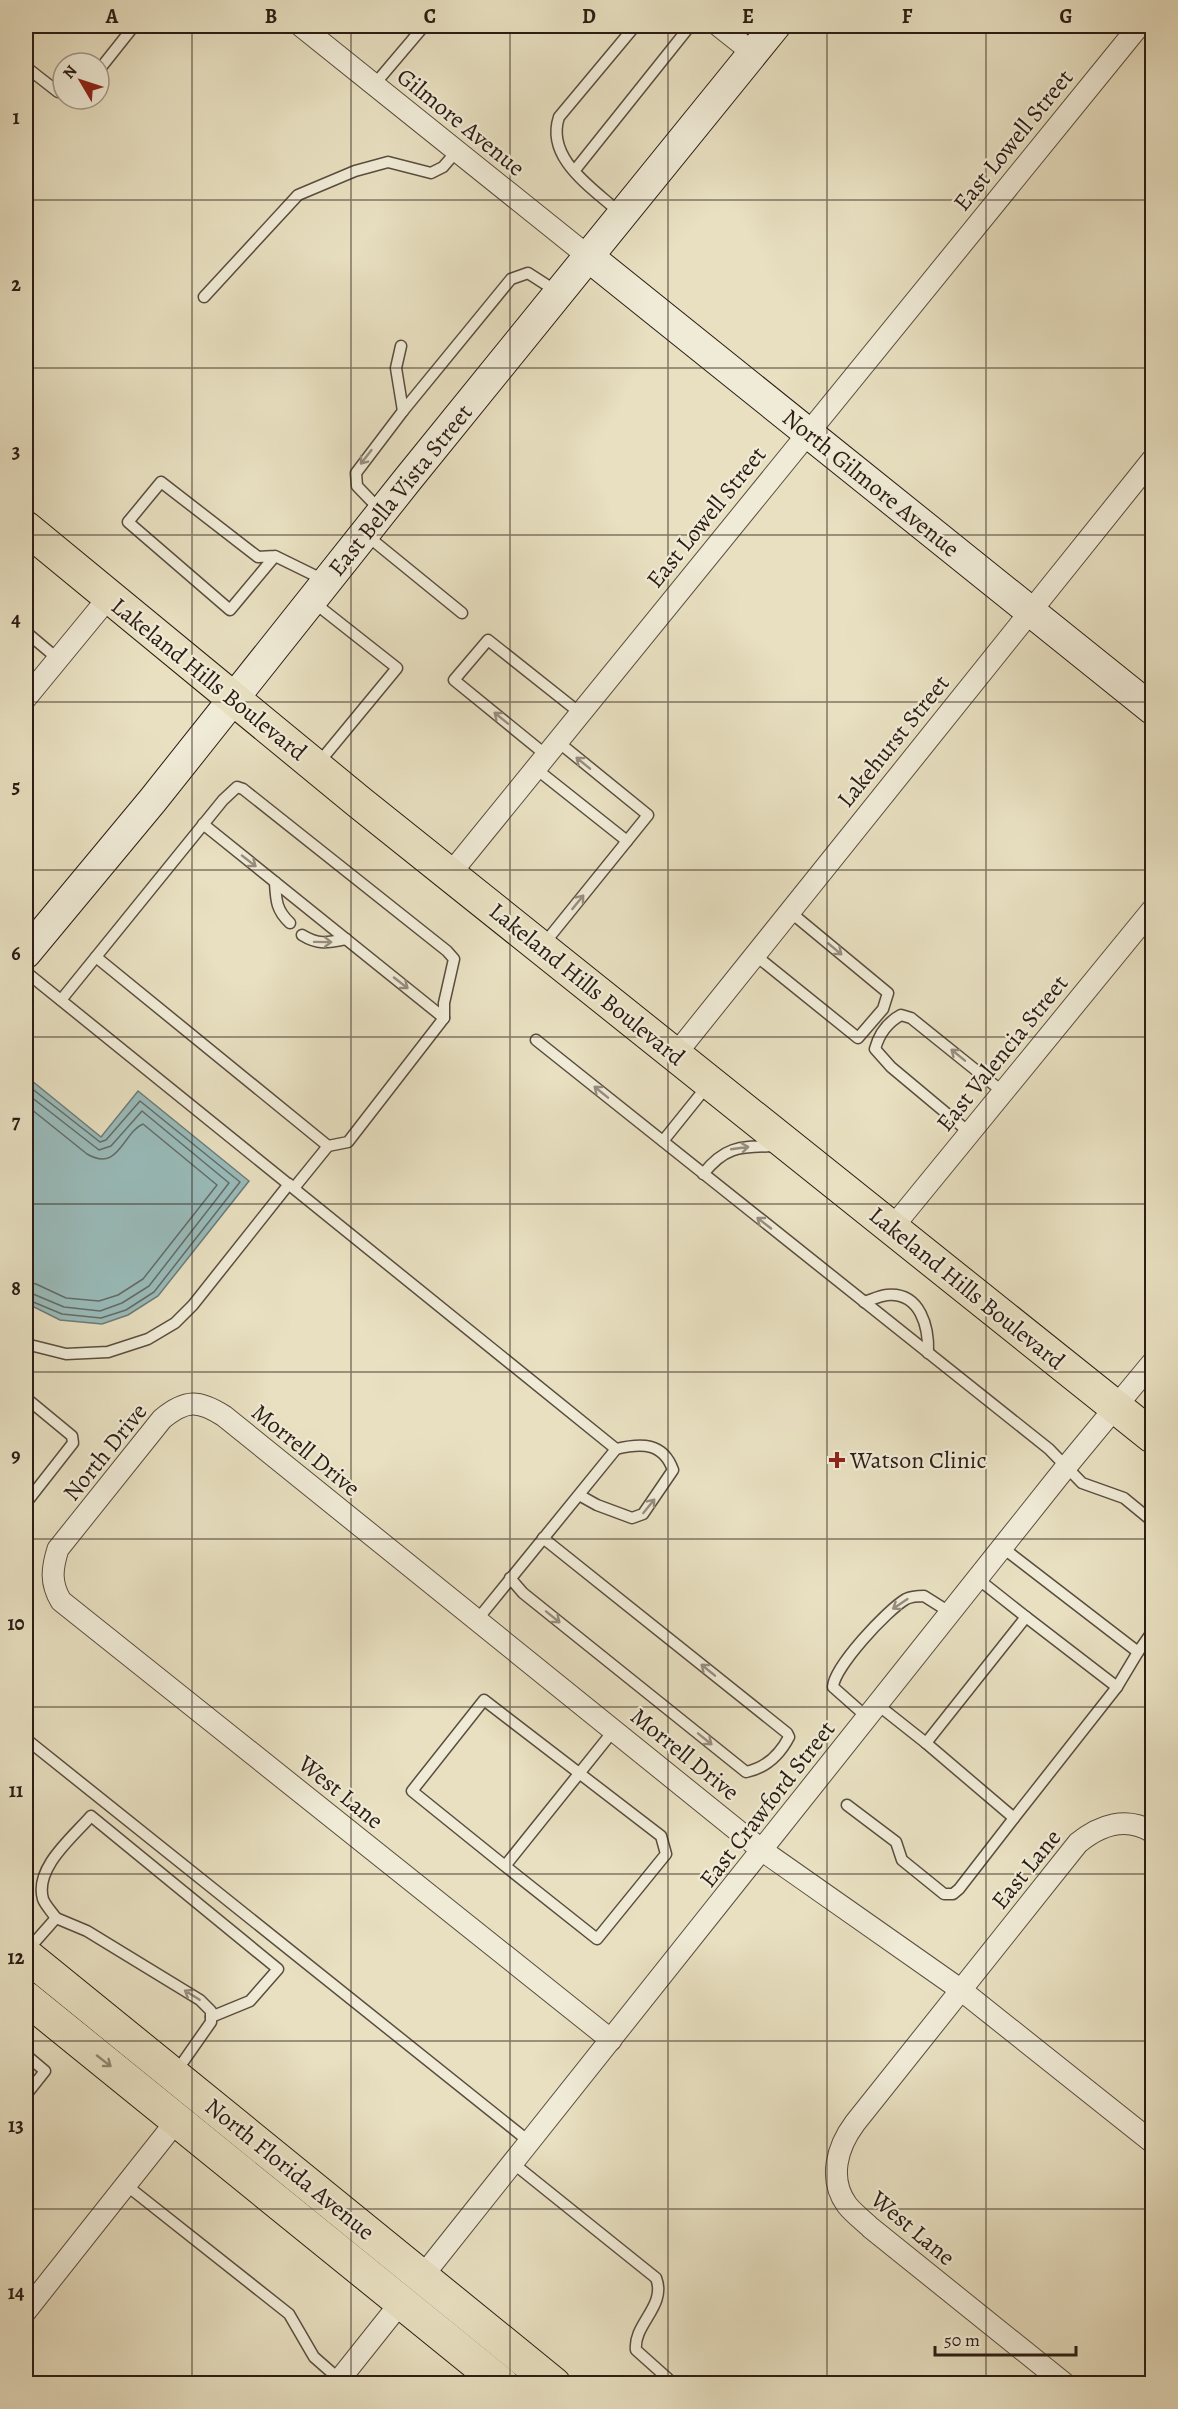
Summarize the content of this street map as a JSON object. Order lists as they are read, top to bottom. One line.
{"streets":{"main road":["Lakeland Hills Boulevard","North Florida Avenue"],"street":["Gilmore Avenue","East Lowell Street","North Gilmore Avenue","East Bella Vista Street","Lakehurst Street","East Valencia Street","Morrell Drive","North Drive","West Lane","East Crawford Street","East Lane"]},"crossings":[["Gilmore Avenue","North Gilmore Avenue"],["Gilmore Avenue","East Bella Vista Street"],["East Lowell Street","North Gilmore Avenue"],["East Lowell Street","Lakeland Hills Boulevard"],["North Gilmore Avenue","East Bella Vista Street"],["North Gilmore Avenue","Lakehurst Street"],["East Bella Vista Street","Lakeland Hills Boulevard"],["Lakeland Hills Boulevard","Lakehurst Street"],["Lakeland Hills Boulevard","East Valencia Street"],["Lakeland Hills Boulevard","East Crawford Street"],["Morrell Drive","North Drive"],["Morrell Drive","West Lane"],["Morrell Drive","East Crawford Street"],["Morrell Drive","East Lane"],["North Drive","West Lane"],["West Lane","East Crawford Street"],["West Lane","East Lane"],["East Crawford Street","North Florida Avenue"]],"places":{"health":["Watson Clinic"]},"scale_bar":"50 m","north":"top left","grid":{"columns":["A","B","C","D","E","F","G"],"rows":["1","2","3","4","5","6","7","8","9","10","11","12","13","14"]}}
